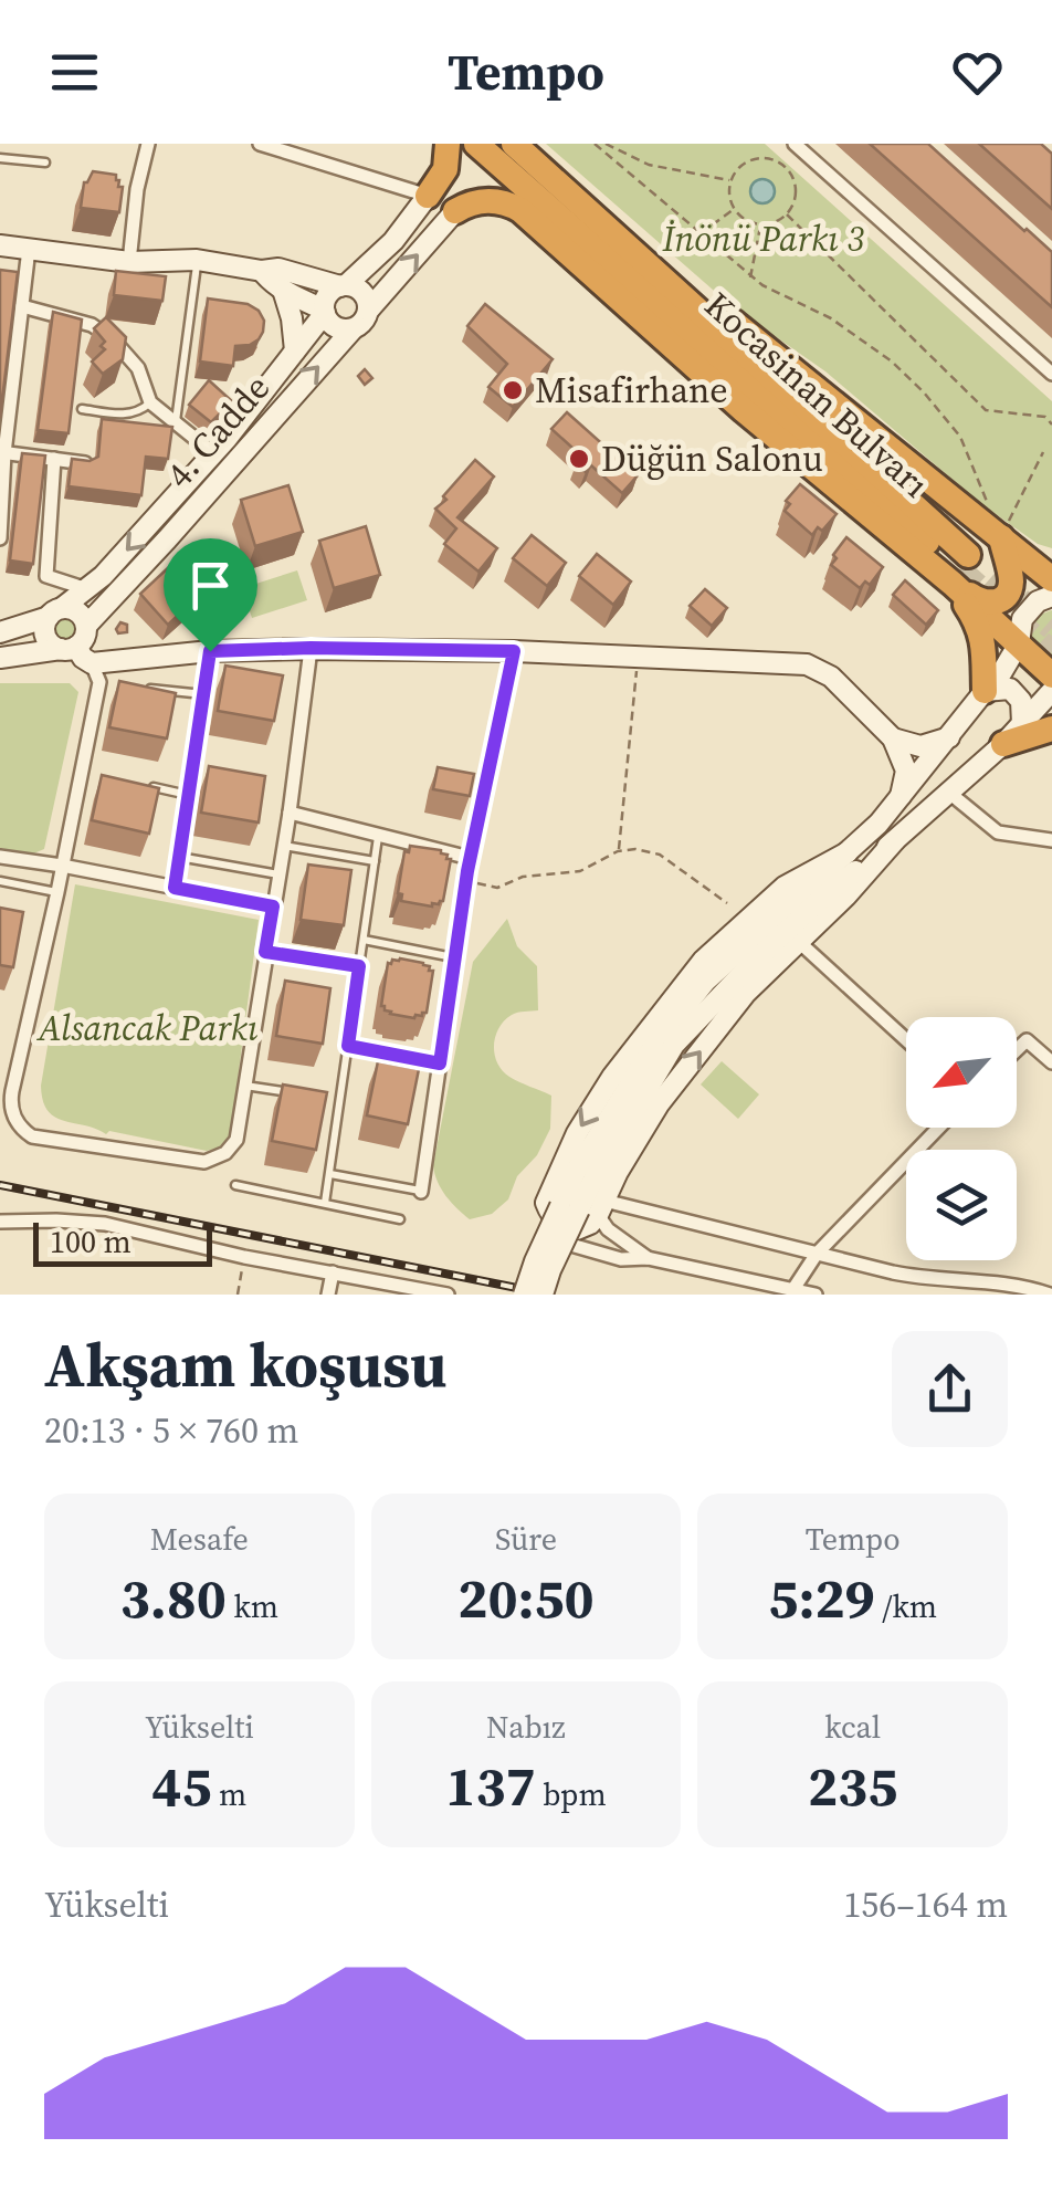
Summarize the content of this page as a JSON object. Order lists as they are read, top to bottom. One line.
{"streets":{"highway":["Kocasinan Bulvarı"],"street":["4. Cadde"]},"parks":["İnönü Parkı 3","Alsancak Parkı"],"places":["Misafirhane","Düğün Salonu"],"scale_bar":"100 m","north":"bottom left","page":{"header":"Tempo","scale":"100 m","heading":["Akşam koşusu","20:13 · 5 × 760 m"],"stats":[["Mesafe","3.80 km"],["Süre","20:50"],["Tempo","5:29 /km"],["Yükselti","45 m"],["Nabız","137 bpm"],["kcal","235"]],"chart":["Yükselti","156–164 m"]}}
